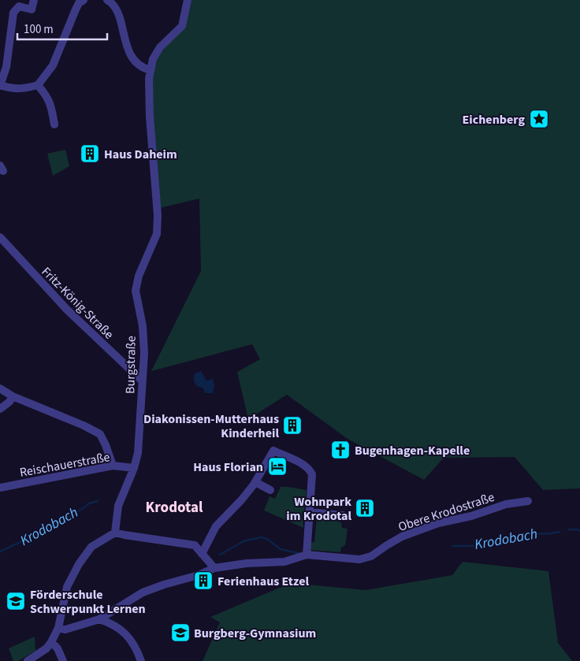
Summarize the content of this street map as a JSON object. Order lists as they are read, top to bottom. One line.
{"streets":{"street":["Fritz-König-Straße","Burgstraße","Reischauerstraße","Obere Krodostraße"]},"crossings":[["Fritz-König-Straße","Burgstraße"],["Burgstraße","Reischauerstraße"]],"districts":["Krodotal"],"water":["Krodobach"],"places":{"place":["Eichenberg"],"building":["Haus Daheim","Diakonissen-Mutterhaus Kinderheil","Wohnpark im Krodotal","Ferienhaus Etzel"],"church":["Bugenhagen-Kapelle"],"hotel":["Haus Florian"],"school or university":["Förderschule Schwerpunkt Lernen","Burgberg-Gymnasium"]},"scale_bar":"100 m"}
